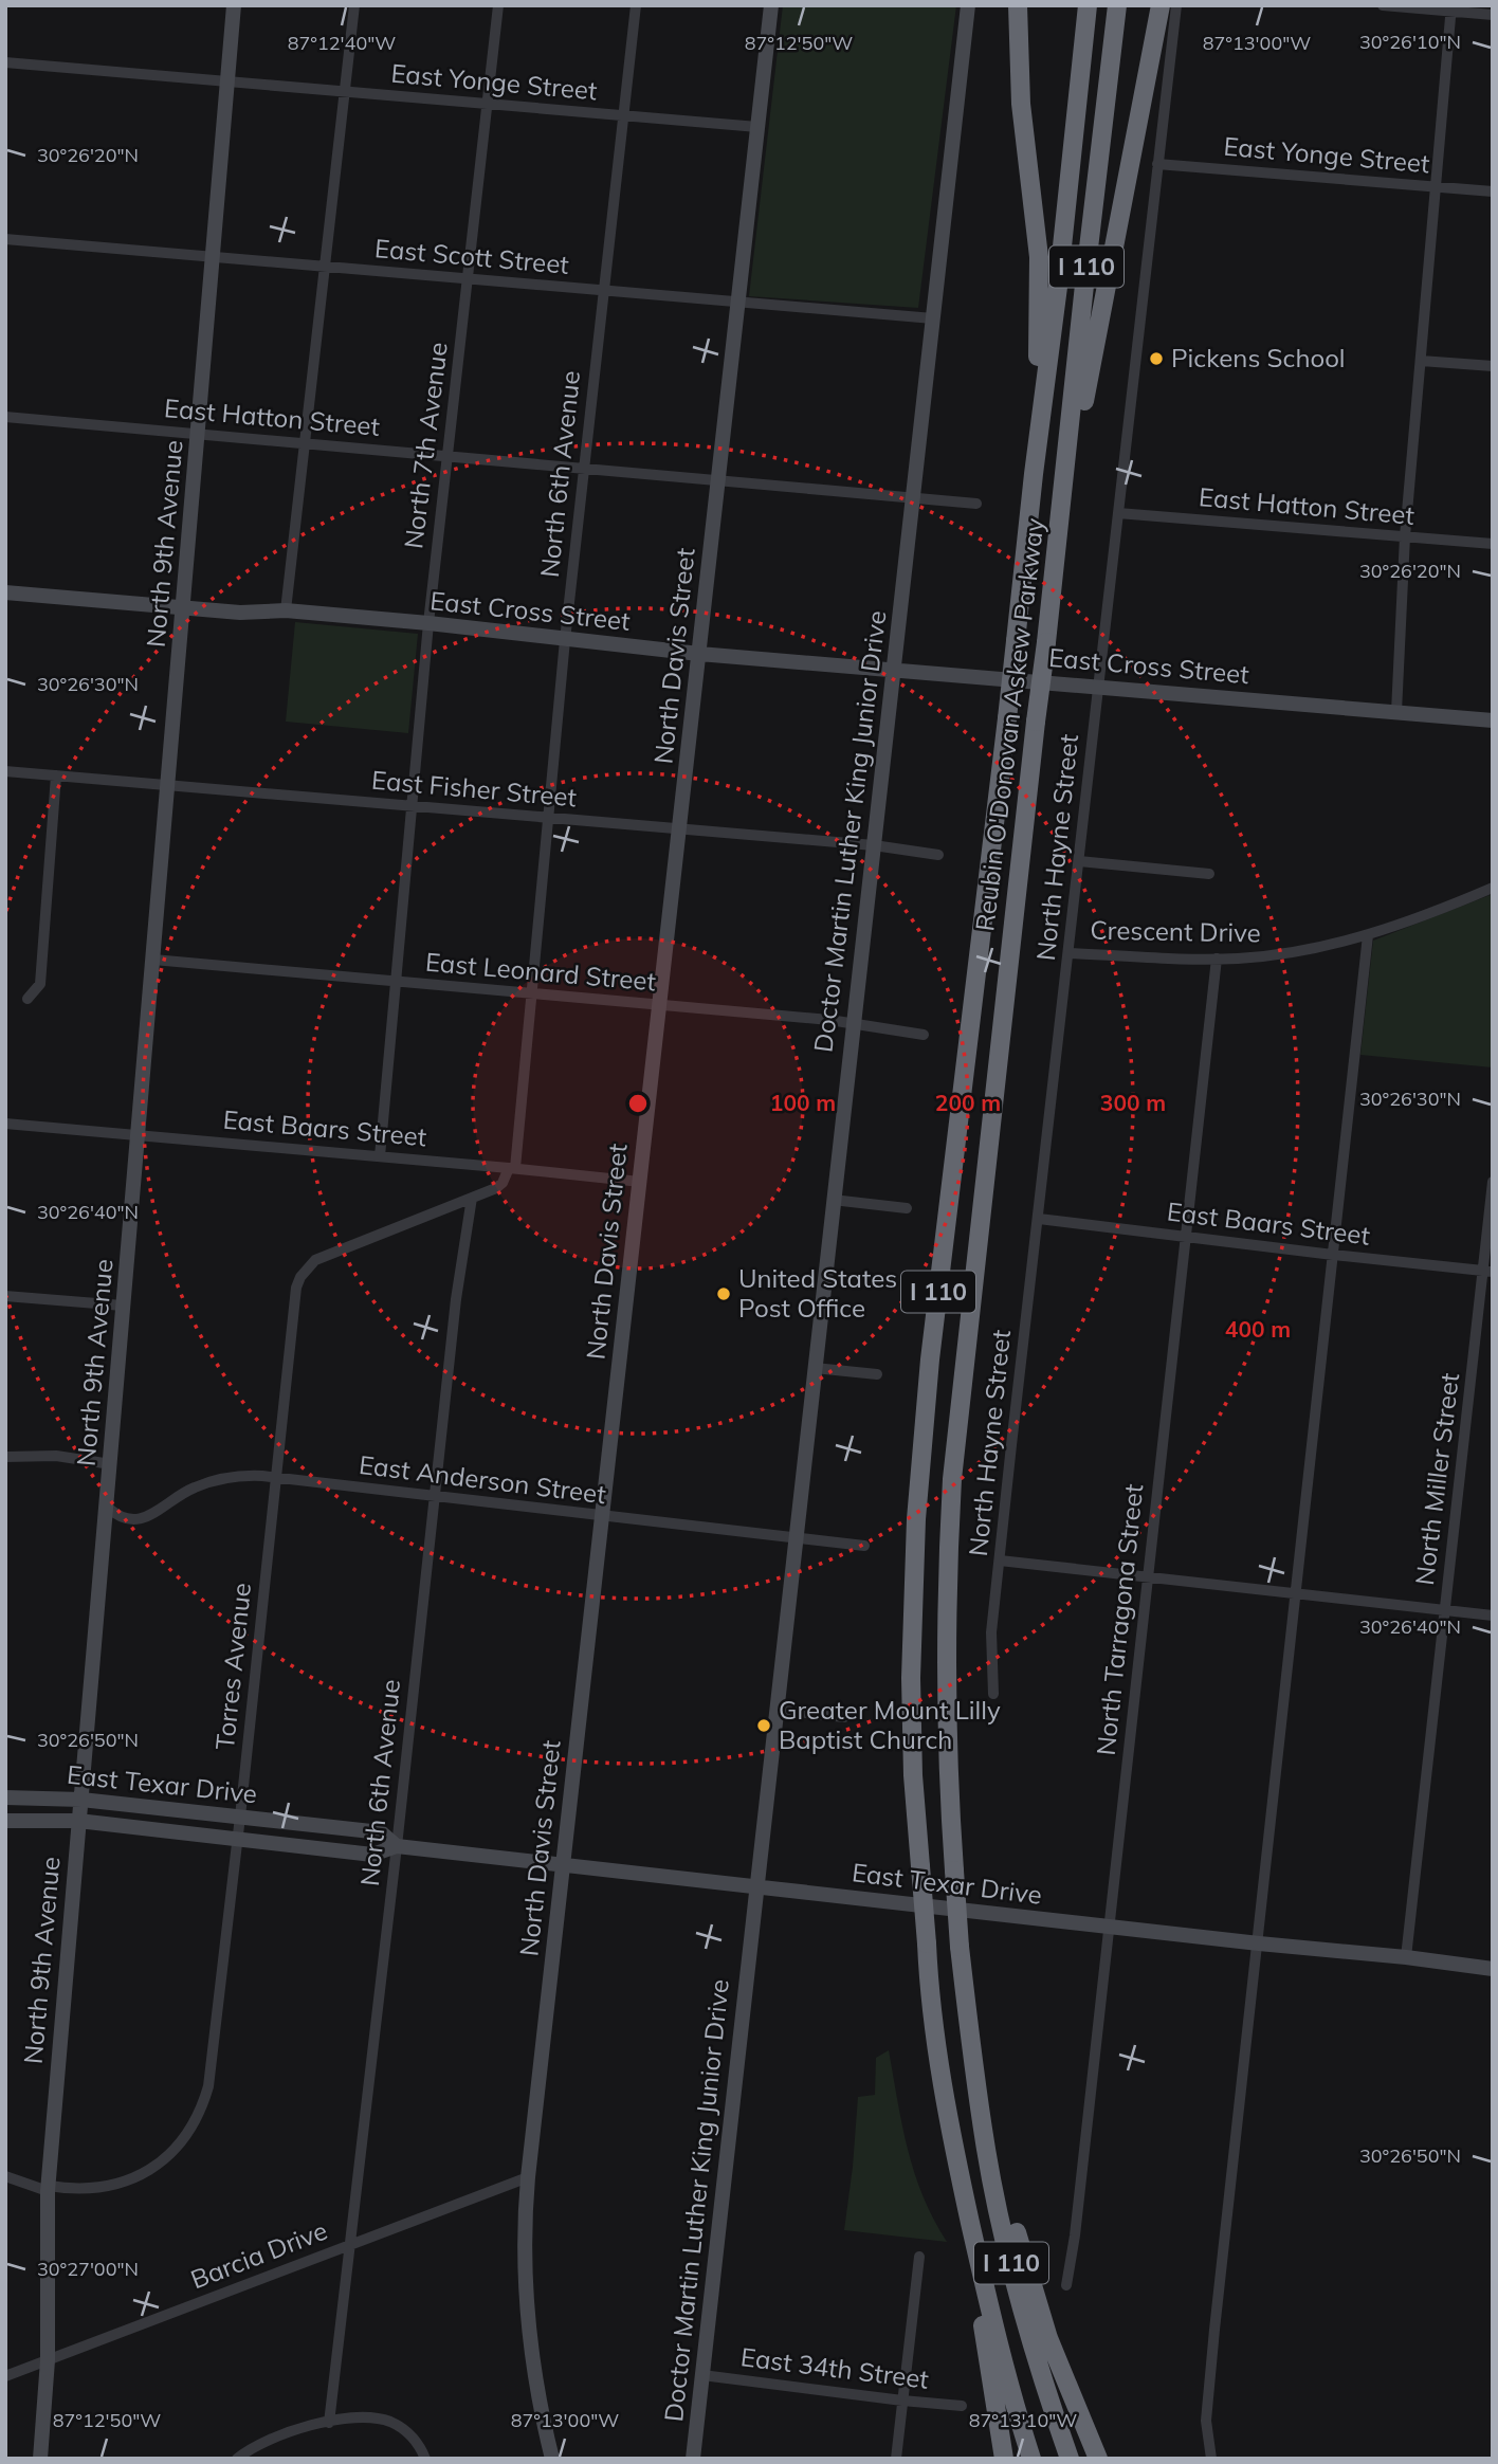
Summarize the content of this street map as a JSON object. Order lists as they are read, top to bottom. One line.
{"streets":{"highway":["I 110","Reubin O'Donovan Askew Parkway"],"main road":["North 9th Avenue","East Cross Street","North Davis Street","Doctor Martin Luther King Junior Drive","East Texar Drive"],"street":["East Yonge Street","East Scott Street","East Hatton Street","North 7th Avenue","North 6th Avenue","East Fisher Street","North Hayne Street","Crescent Drive","East Leonard Street","East Baars Street","North Miller Street","East Anderson Street","North Tarragona Street","Torres Avenue","Barcia Drive","East 34th Street"]},"crossings":[["East Yonge Street","North 7th Avenue"],["East Yonge Street","North 6th Avenue"],["East Yonge Street","North 9th Avenue"],["East Yonge Street","North Davis Street"],["East Yonge Street","North Hayne Street"],["East Scott Street","North 7th Avenue"],["East Scott Street","North 6th Avenue"],["East Scott Street","North 9th Avenue"],["East Scott Street","North Davis Street"],["East Scott Street","Doctor Martin Luther King Junior Drive"],["East Hatton Street","North 7th Avenue"],["East Hatton Street","North 6th Avenue"],["East Hatton Street","North 9th Avenue"],["East Hatton Street","North Davis Street"],["East Hatton Street","Doctor Martin Luther King Junior Drive"],["East Hatton Street","North Hayne Street"],["North 7th Avenue","East Cross Street"],["North 7th Avenue","East Fisher Street"],["North 7th Avenue","East Leonard Street"],["North 7th Avenue","East Baars Street"],["North 6th Avenue","East Cross Street"],["North 6th Avenue","East Fisher Street"],["North 6th Avenue","East Leonard Street"],["North 6th Avenue","East Baars Street"],["North 6th Avenue","East Anderson Street"],["North 6th Avenue","Torres Avenue"],["North 6th Avenue","East Texar Drive"],["North 6th Avenue","Barcia Drive"],["North 9th Avenue","East Cross Street"],["North 9th Avenue","East Fisher Street"],["North 9th Avenue","East Leonard Street"],["North 9th Avenue","East Baars Street"],["North 9th Avenue","East Anderson Street"],["North 9th Avenue","Torres Avenue"],["North 9th Avenue","East Texar Drive"],["North 9th Avenue","Barcia Drive"],["East Cross Street","North Davis Street"],["East Cross Street","Doctor Martin Luther King Junior Drive"],["East Cross Street","North Hayne Street"],["North Davis Street","East Fisher Street"],["North Davis Street","East Leonard Street"],["North Davis Street","East Baars Street"],["North Davis Street","East Anderson Street"],["North Davis Street","East Texar Drive"],["North Davis Street","Barcia Drive"],["East Fisher Street","Doctor Martin Luther King Junior Drive"],["Doctor Martin Luther King Junior Drive","East Leonard Street"],["Doctor Martin Luther King Junior Drive","East Anderson Street"],["Doctor Martin Luther King Junior Drive","East Texar Drive"],["Doctor Martin Luther King Junior Drive","East 34th Street"],["North Hayne Street","Crescent Drive"],["North Hayne Street","East Baars Street"],["Crescent Drive","North Tarragona Street"],["East Baars Street","North Miller Street"],["East Baars Street","North Tarragona Street"],["North Miller Street","East Texar Drive"],["East Anderson Street","Torres Avenue"],["North Tarragona Street","East Texar Drive"],["Torres Avenue","East Texar Drive"]],"places":["Pickens School","United States Post Office","Greater Mount Lilly Baptist Church"],"coordinates":["30°26'10\"N","87°12'40\"W","87°12'50\"W","87°13'00\"W","30°26'20\"N","30°26'30\"N","30°26'40\"N","30°26'50\"N","30°27'00\"N","87°13'10\"W"],"rings":["100 m","200 m","300 m","400 m"]}
